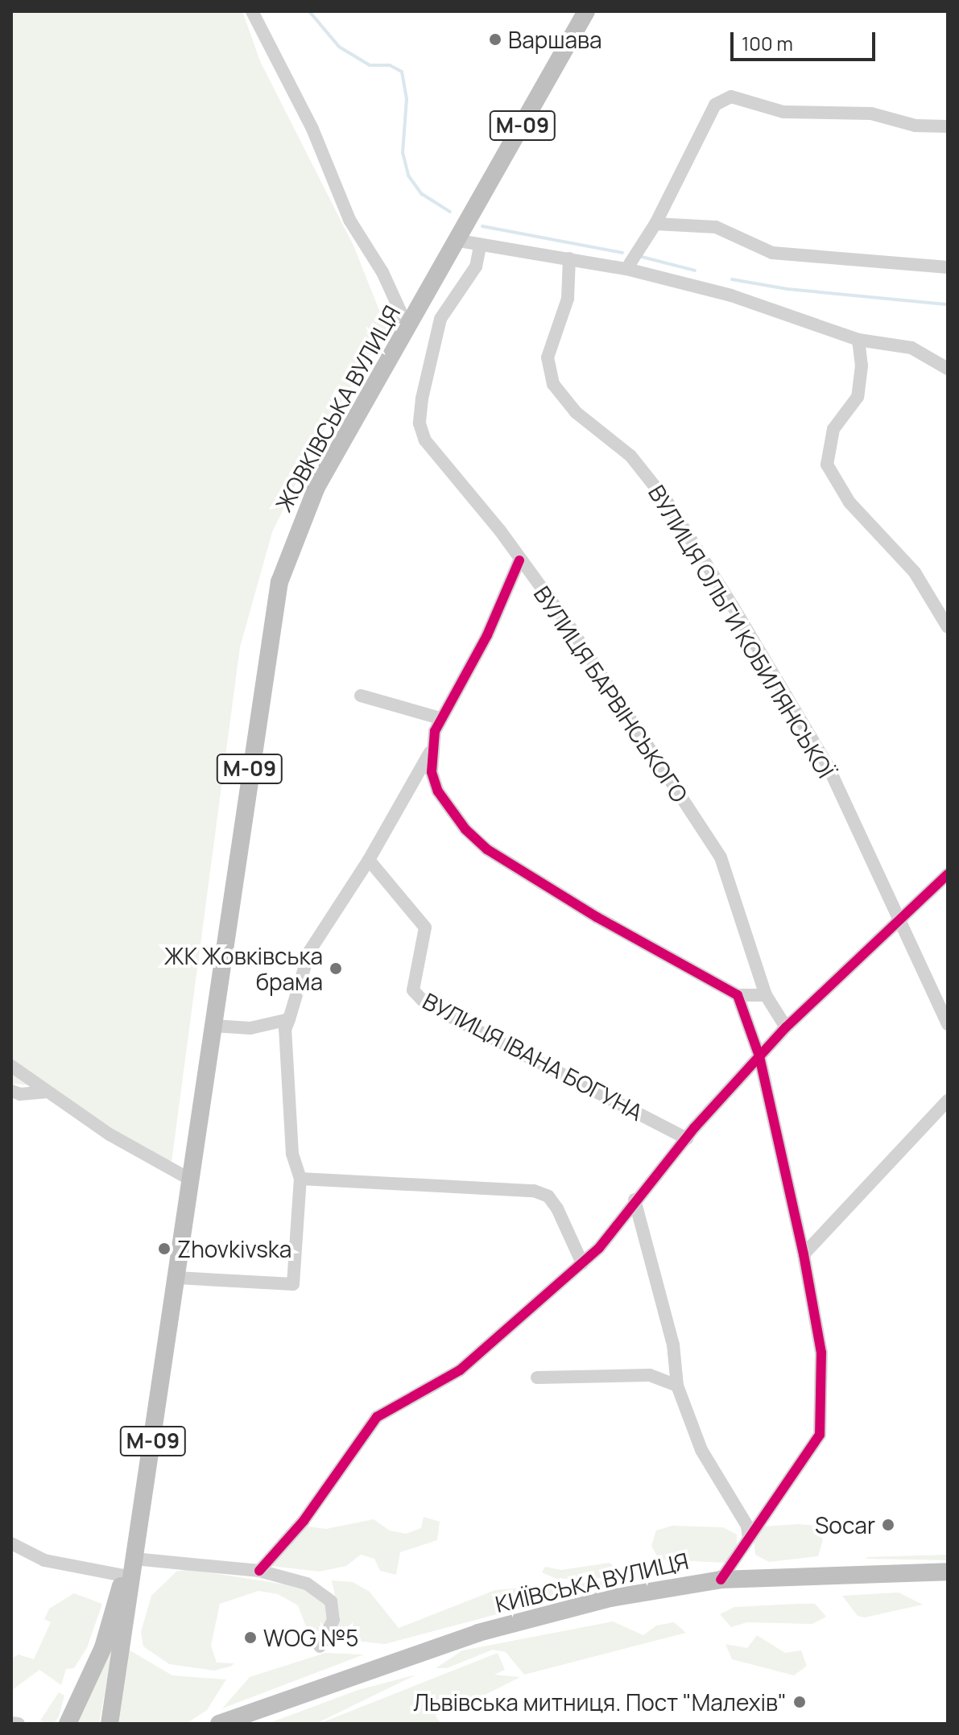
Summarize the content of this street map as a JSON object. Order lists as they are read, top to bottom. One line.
{"streets":{"highway":["М-09","ЖОВКІВСЬКА ВУЛИЦЯ","КИЇВСЬКА ВУЛИЦЯ"],"street":["ВУЛИЦЯ ОЛЬГИ КОБИЛЯНСЬКОЇ","ВУЛИЦЯ БАРВІНСЬКОГО","ВУЛИЦЯ ІВАНА БОГУНА"]},"crossings":[["М-09","ЖОВКІВСЬКА ВУЛИЦЯ"]],"places":["Варшава","ЖК Жовківська брама","Zhovkivska","Socar","WOG №5","Львівська митниця. Пост \"Малехів\""],"scale_bar":"100 m"}
